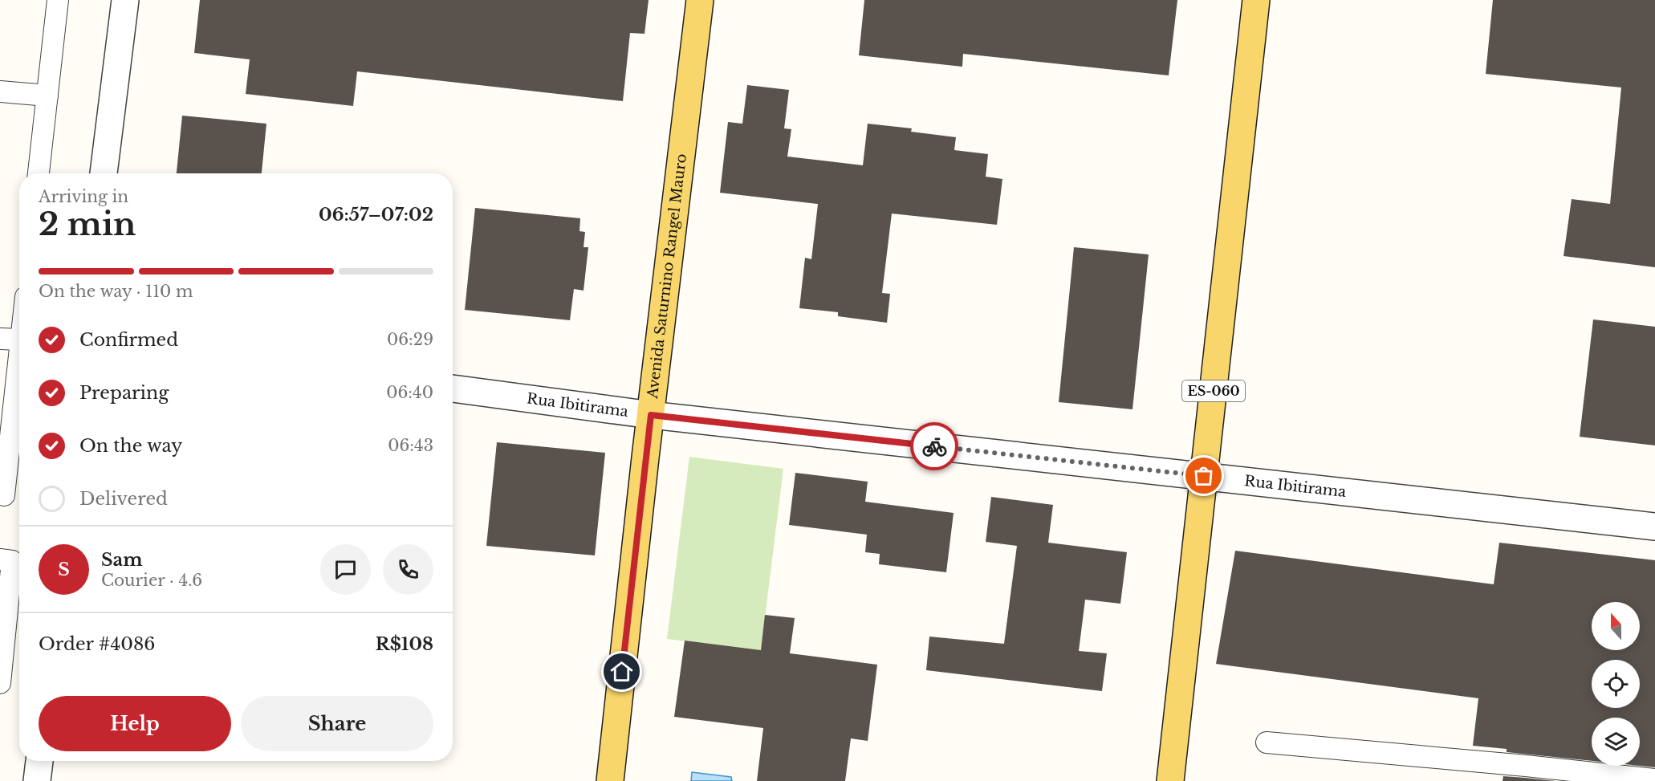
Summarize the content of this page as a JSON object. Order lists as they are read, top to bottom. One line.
{"streets":{"main road":["Avenida Saturnino Rangel Mauro","ES-060"],"street":["Rua Ibitirama"]},"crossings":[["Avenida Saturnino Rangel Mauro","Rua Ibitirama"],["ES-060","Rua Ibitirama"]],"north":"top","page":{"heading":["2 min","Arriving in","06:57–07:02"],"panel":["Sam","Courier · 4.6","Order #4086","R$108"],"bar":"On the way · 110 m","list":[["Confirmed","06:29"],["Preparing","06:40"],["On the way","06:43"],"Delivered"],"round":"S","buttons":["Help","Share"]}}
